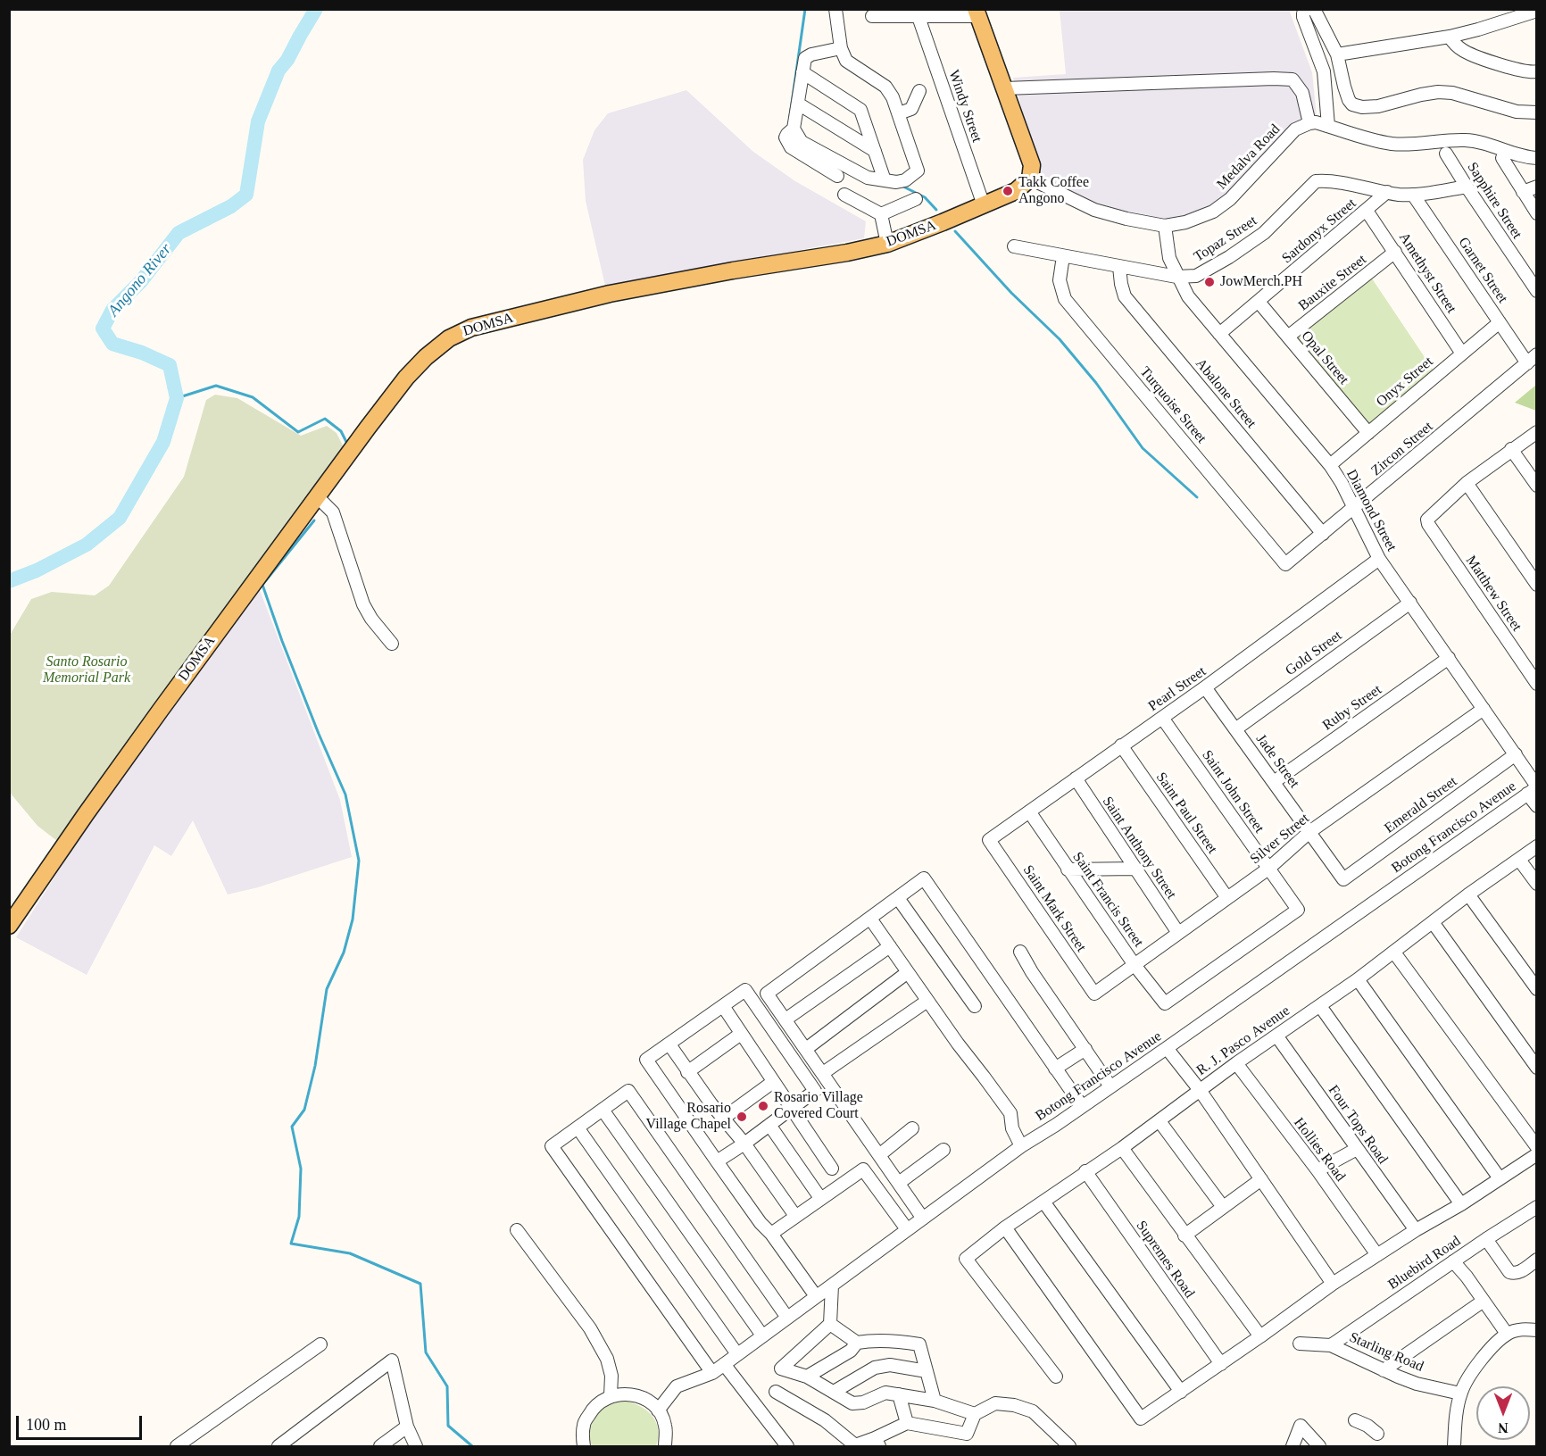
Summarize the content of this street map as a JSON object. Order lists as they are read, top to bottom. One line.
{"streets":{"main road":["DOMSA"],"street":["Windy Street","Medalva Road","Sapphire Street","Sardonyx Street","Topaz Street","Garnet Street","Amethyst Street","Bauxite Street","Opal Street","Onyx Street","Abalone Street","Turquoise Street","Zircon Street","Diamond Street","Matthew Street","Gold Street","Pearl Street","Ruby Street","Jade Street","Saint John Street","Emerald Street","Saint Paul Street","Botong Francisco Avenue","Silver Street","Saint Anthony Street","Saint Francis Street","Saint Mark Street","R. J. Pasco Avenue","Four Tops Road","Hollies Road","Supremes Road","Bluebird Road","Starling Road"]},"crossings":[["Windy Street","DOMSA"],["Medalva Road","DOMSA"],["Medalva Road","Diamond Street"],["Sapphire Street","Topaz Street"],["Sardonyx Street","Topaz Street"],["Sardonyx Street","Amethyst Street"],["Sardonyx Street","Opal Street"],["Sardonyx Street","Diamond Street"],["Topaz Street","Garnet Street"],["Topaz Street","Abalone Street"],["Topaz Street","Turquoise Street"],["Topaz Street","Diamond Street"],["Garnet Street","Onyx Street"],["Garnet Street","Zircon Street"],["Amethyst Street","Bauxite Street"],["Amethyst Street","Onyx Street"],["Bauxite Street","Opal Street"],["Opal Street","Onyx Street"],["Onyx Street","Diamond Street"],["Abalone Street","Zircon Street"],["Turquoise Street","Zircon Street"],["Zircon Street","Diamond Street"],["Diamond Street","Gold Street"],["Diamond Street","Pearl Street"],["Diamond Street","Ruby Street"],["Diamond Street","Emerald Street"],["Diamond Street","Botong Francisco Avenue"],["Diamond Street","Silver Street"],["Gold Street","Jade Street"],["Pearl Street","Jade Street"],["Pearl Street","Saint John Street"],["Pearl Street","Saint Paul Street"],["Pearl Street","Saint Anthony Street"],["Pearl Street","Saint Francis Street"],["Pearl Street","Saint Mark Street"],["Ruby Street","Jade Street"],["Jade Street","Emerald Street"],["Jade Street","Silver Street"],["Saint John Street","Silver Street"],["Saint John Street","Saint Francis Street"],["Saint Paul Street","Silver Street"],["Silver Street","Saint Anthony Street"],["Silver Street","Saint Francis Street"],["Silver Street","Saint Mark Street"],["R. J. Pasco Avenue","Four Tops Road"],["R. J. Pasco Avenue","Hollies Road"],["R. J. Pasco Avenue","Supremes Road"],["Bluebird Road","Starling Road"]],"water":["Angono River"],"parks":["Santo Rosario Memorial Park"],"places":["Takk Coffee Angono","JowMerch.PH","Rosario Village Covered Court","Rosario Village Chapel"],"scale_bar":"100 m","north":"bottom"}
